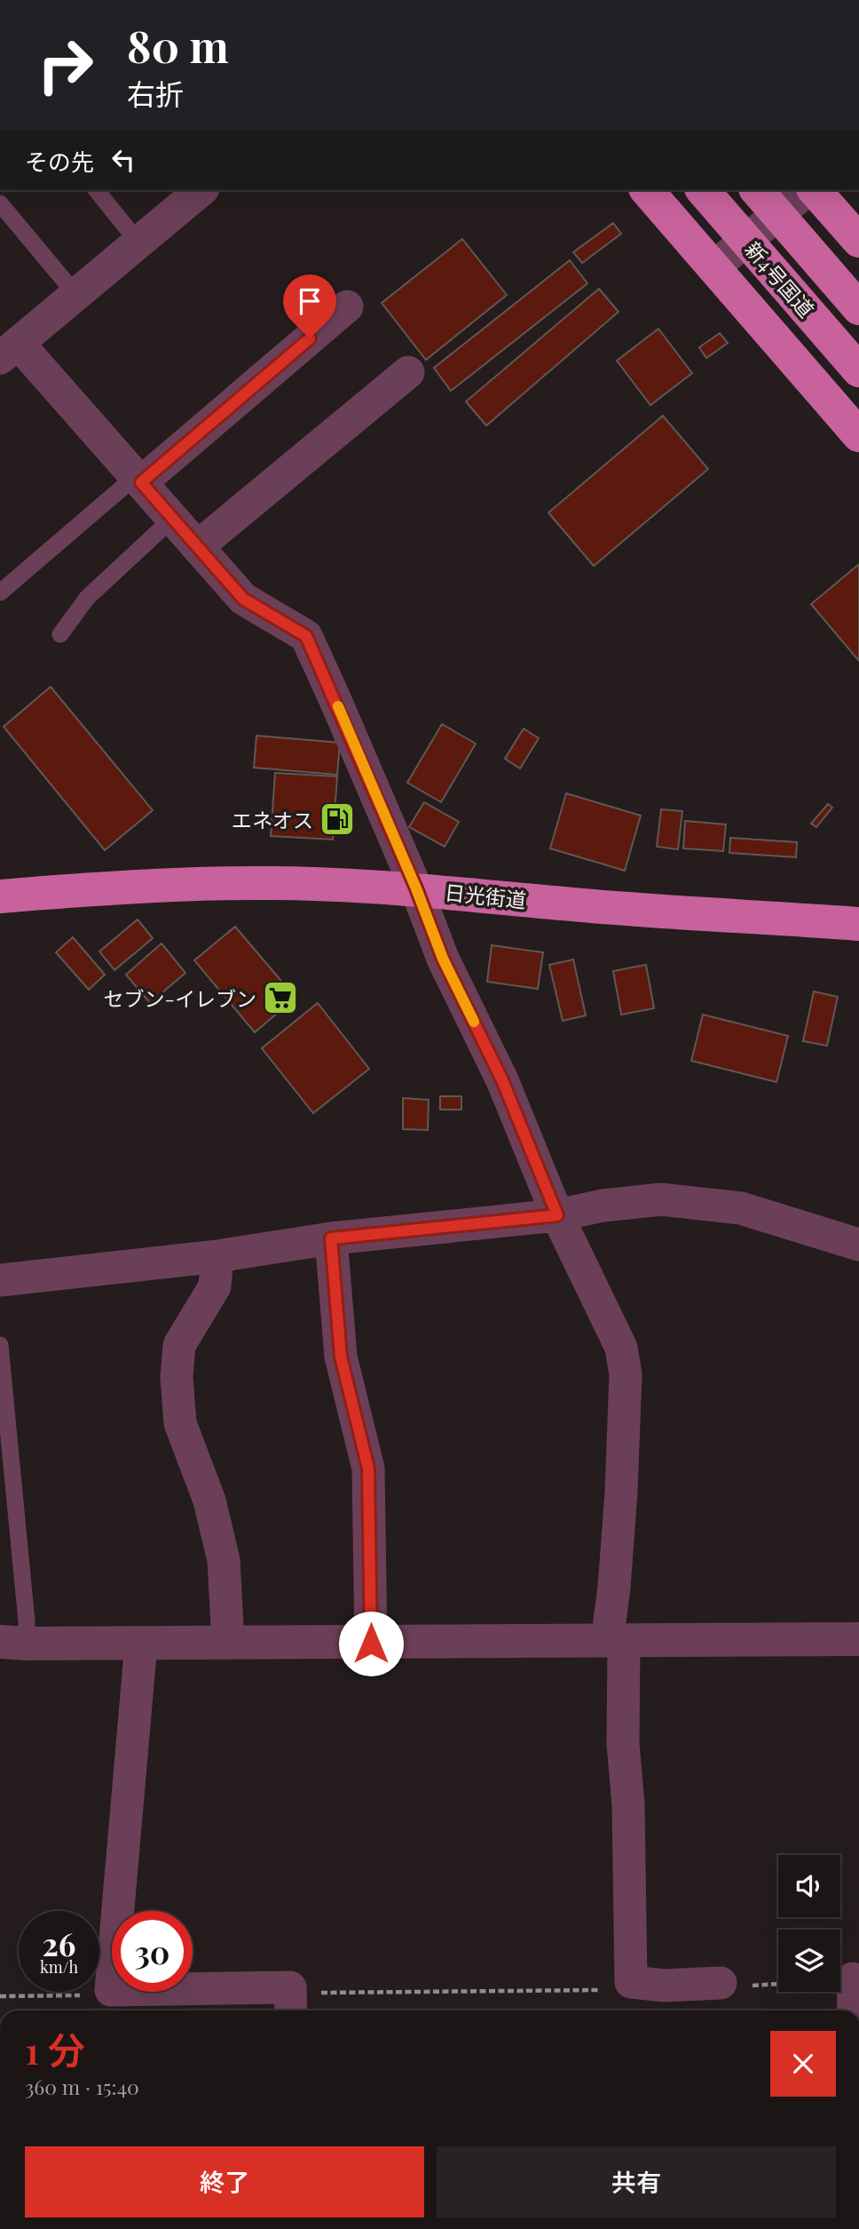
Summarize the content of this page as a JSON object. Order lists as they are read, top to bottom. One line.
{"streets":{"highway":["新4号国道","日光街道"]},"places":{"fuel station":["エネオス"],"supermarket":["セブン-イレブン"]},"page":{"turn":["80 m","右折"],"then":"その先","speed":"26 km/h","limit":"30","heading":["1 分","360 m · 15:40"],"buttons":["終了","共有"]}}
